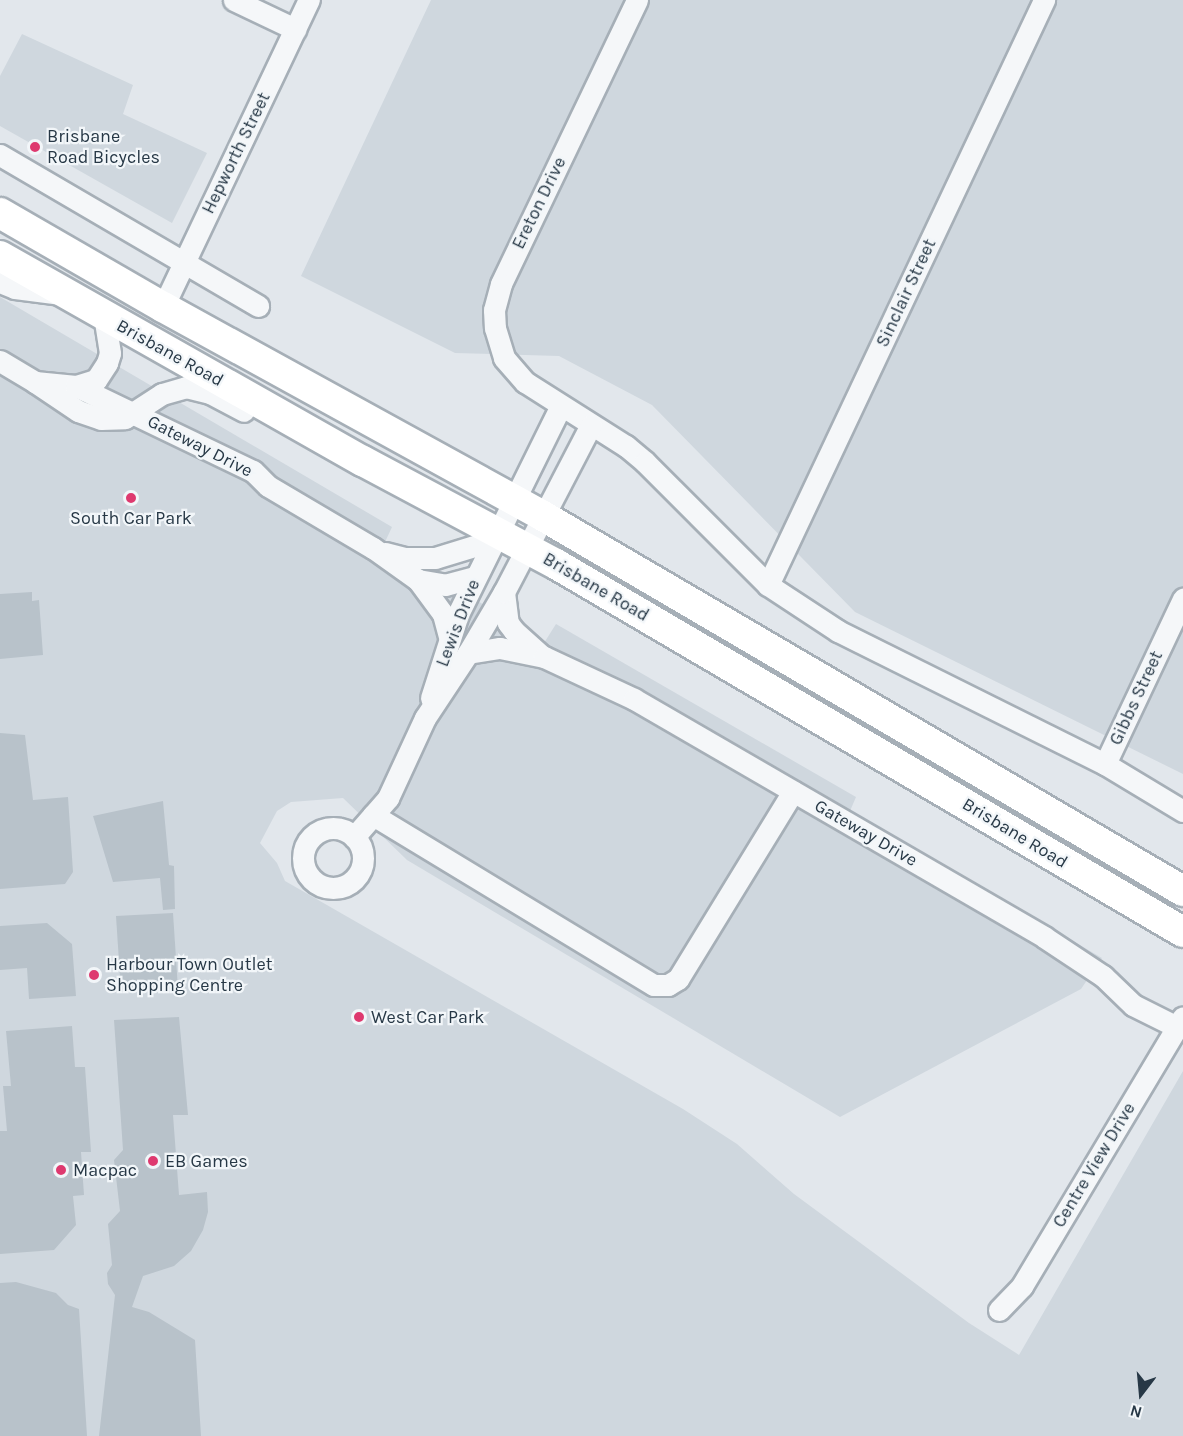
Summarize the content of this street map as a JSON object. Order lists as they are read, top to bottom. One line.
{"streets":{"highway":["Brisbane Road"],"street":["Hepworth Street","Ereton Drive","Sinclair Street","Gateway Drive","Lewis Drive","Gibbs Street","Centre View Drive"]},"crossings":[["Hepworth Street","Brisbane Road"],["Brisbane Road","Lewis Drive"],["Gateway Drive","Lewis Drive"],["Gateway Drive","Centre View Drive"]],"places":["Brisbane Road Bicycles","South Car Park","Harbour Town Outlet Shopping Centre","West Car Park","EB Games","Macpac"],"north":"bottom"}
